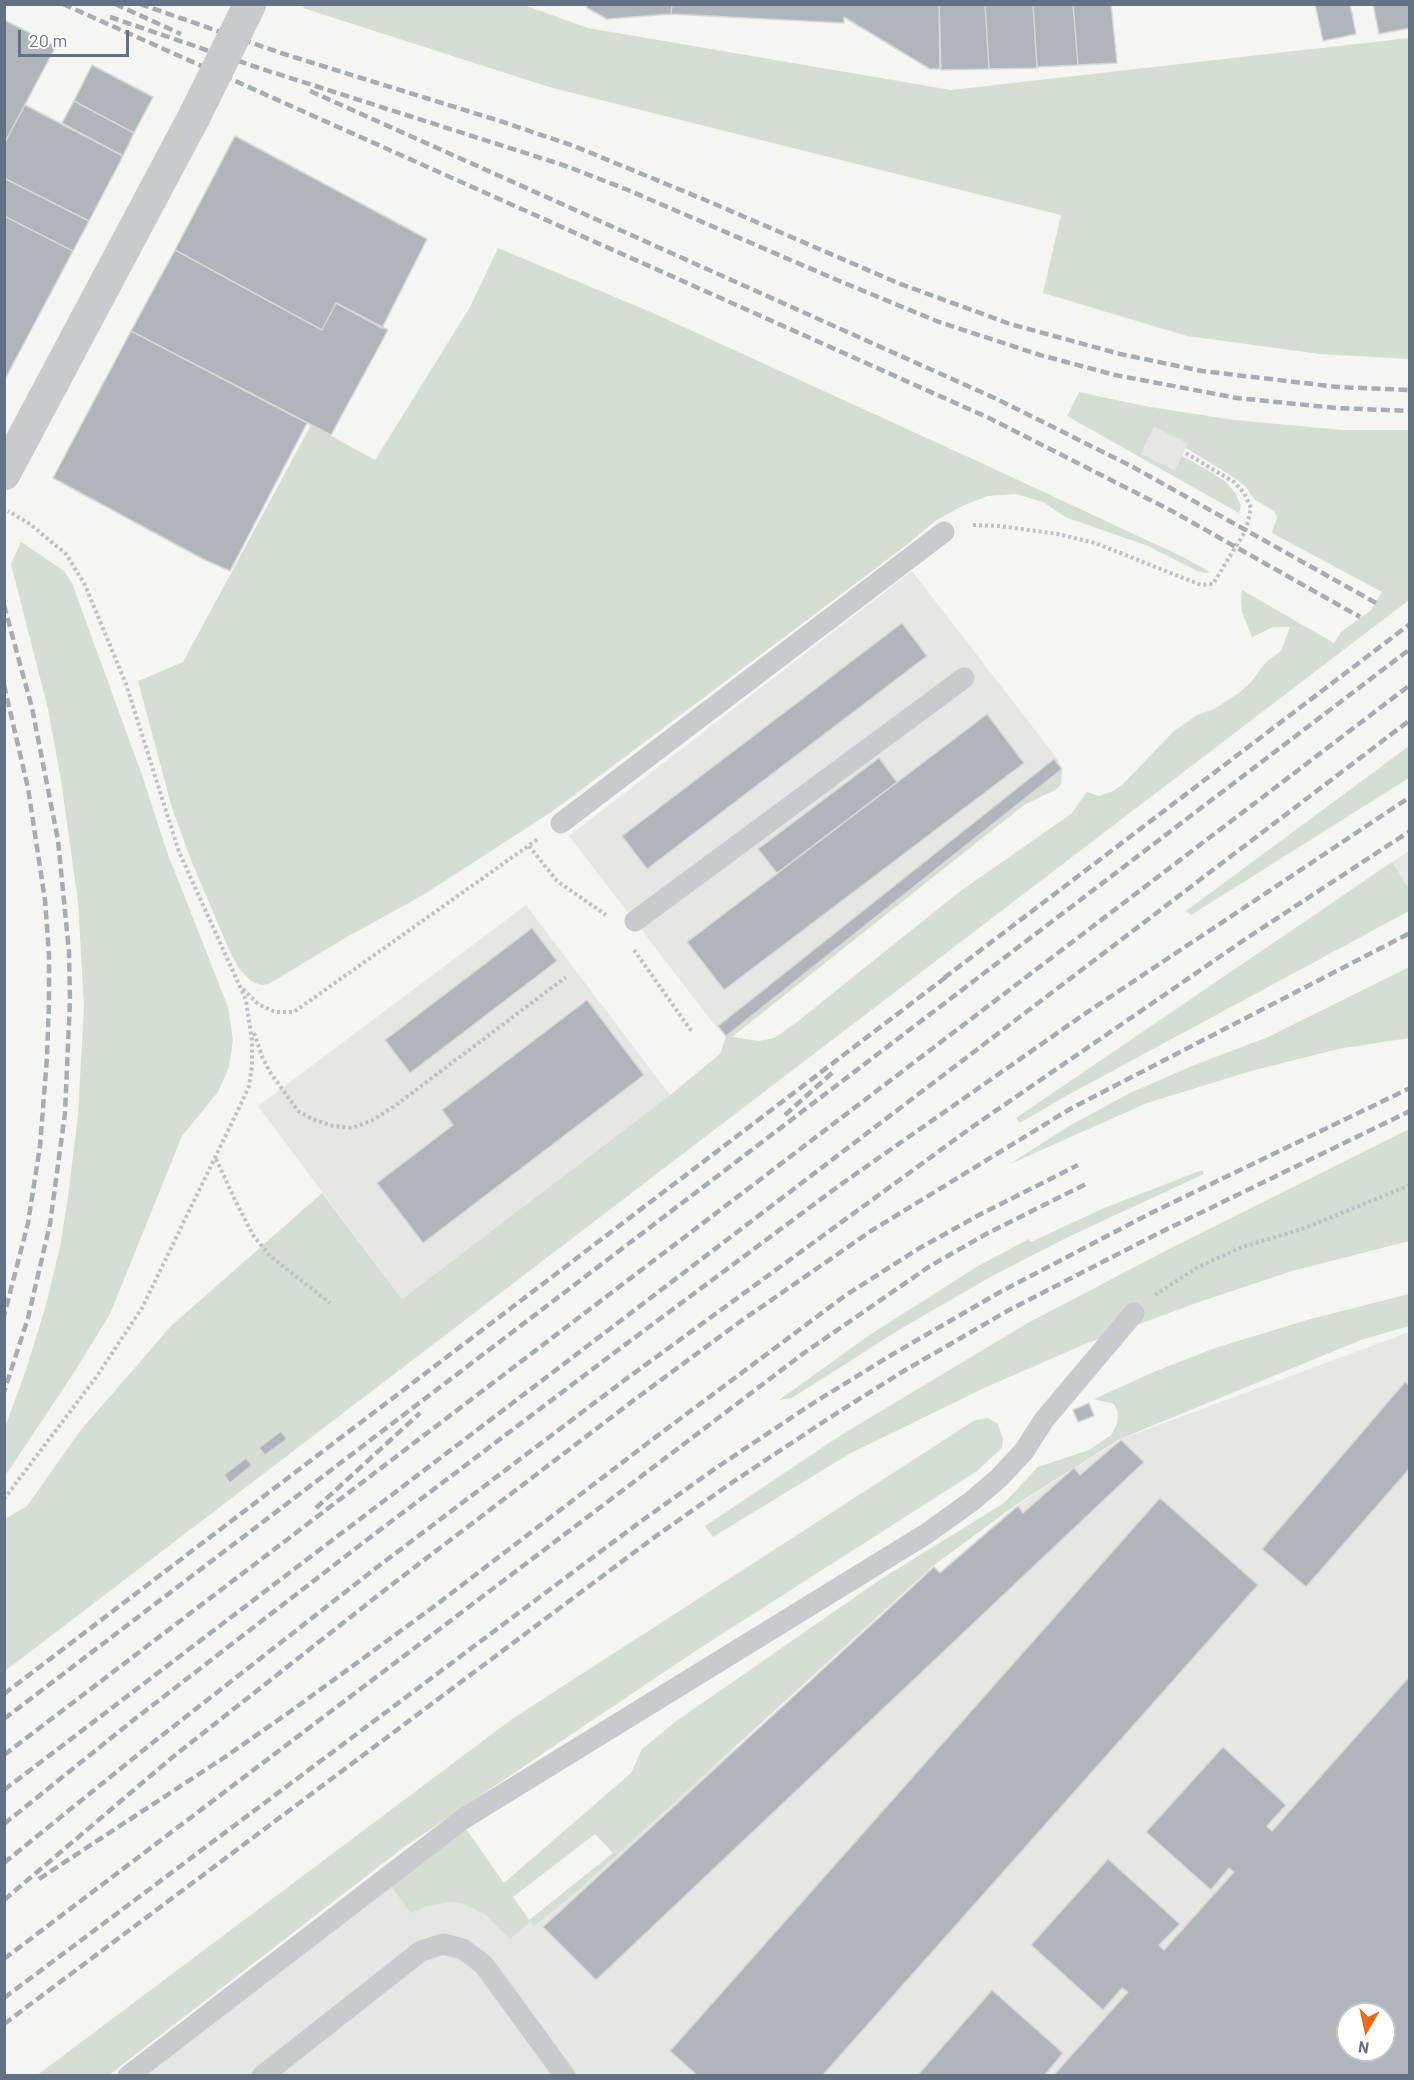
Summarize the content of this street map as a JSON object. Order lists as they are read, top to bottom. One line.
{"scale_bar":"20 m","north":"bottom"}
